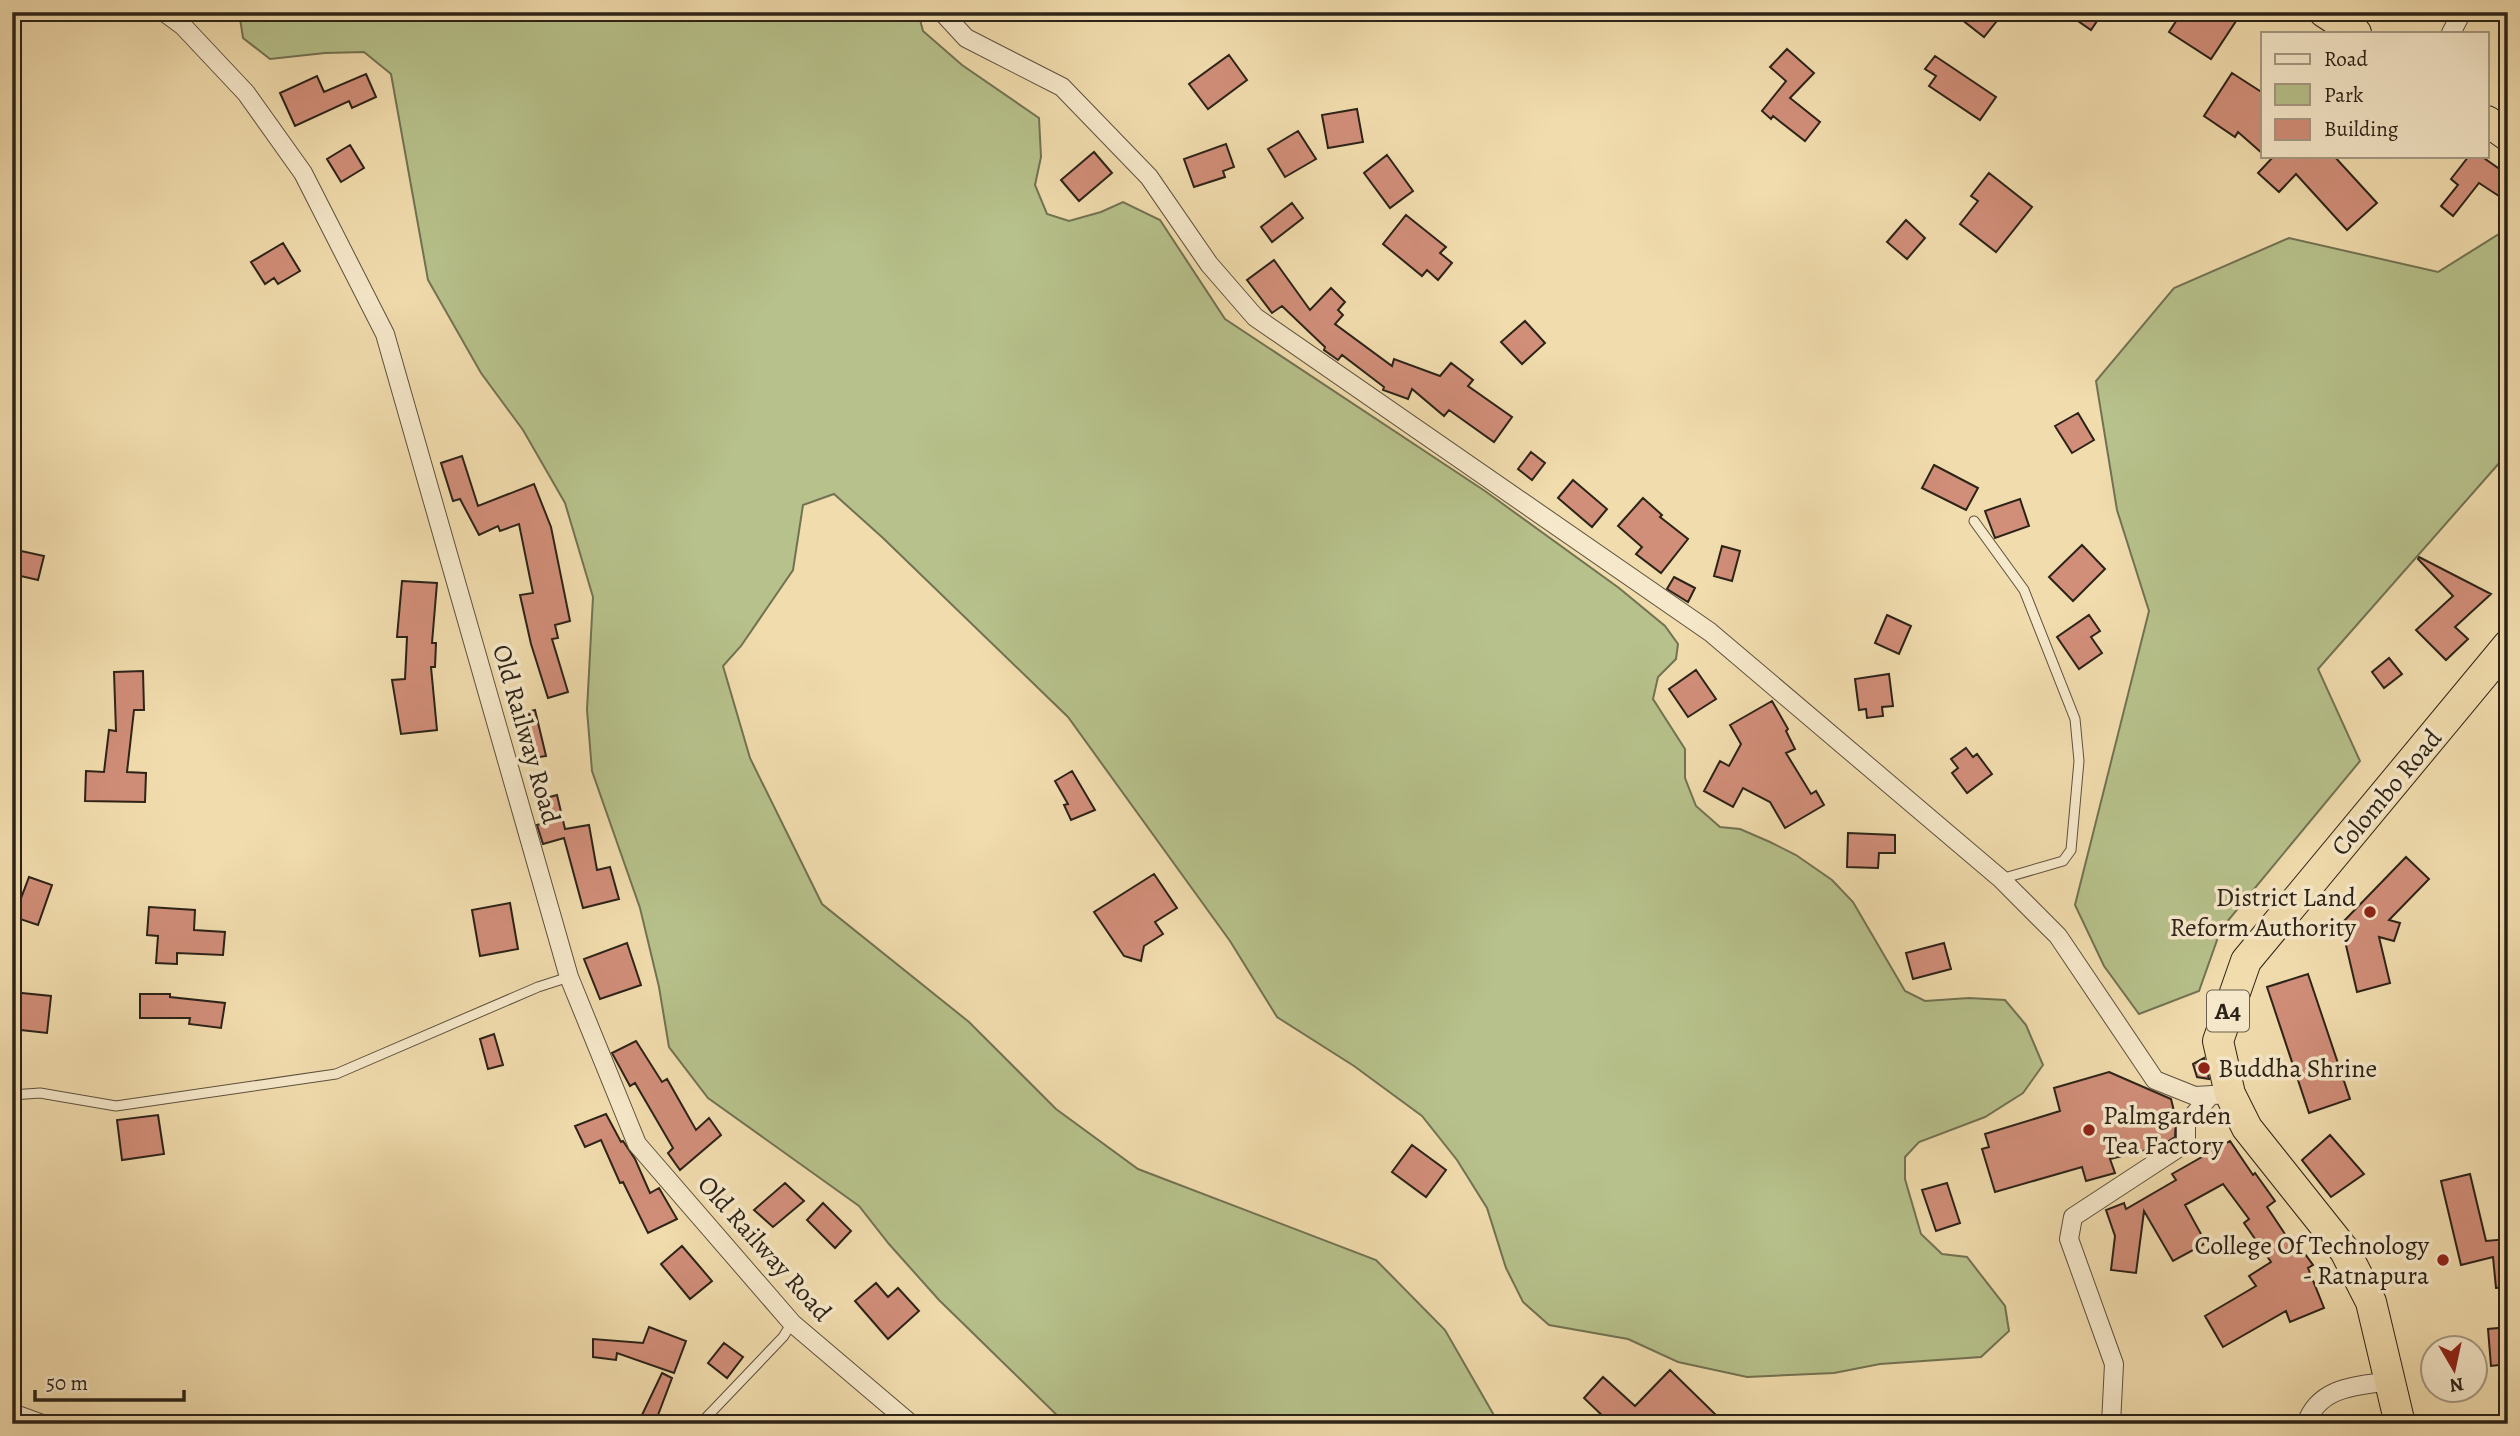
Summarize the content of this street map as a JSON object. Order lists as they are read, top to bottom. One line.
{"streets":{"highway":["Colombo Road","A4"],"street":["Old Railway Road"]},"places":["District Land Reform Authority","Buddha Shrine","Palmgarden Tea Factory","College Of Technology - Ratnapura"],"legend":["Road","Park","Building"],"scale_bar":"50 m","north":"bottom"}
